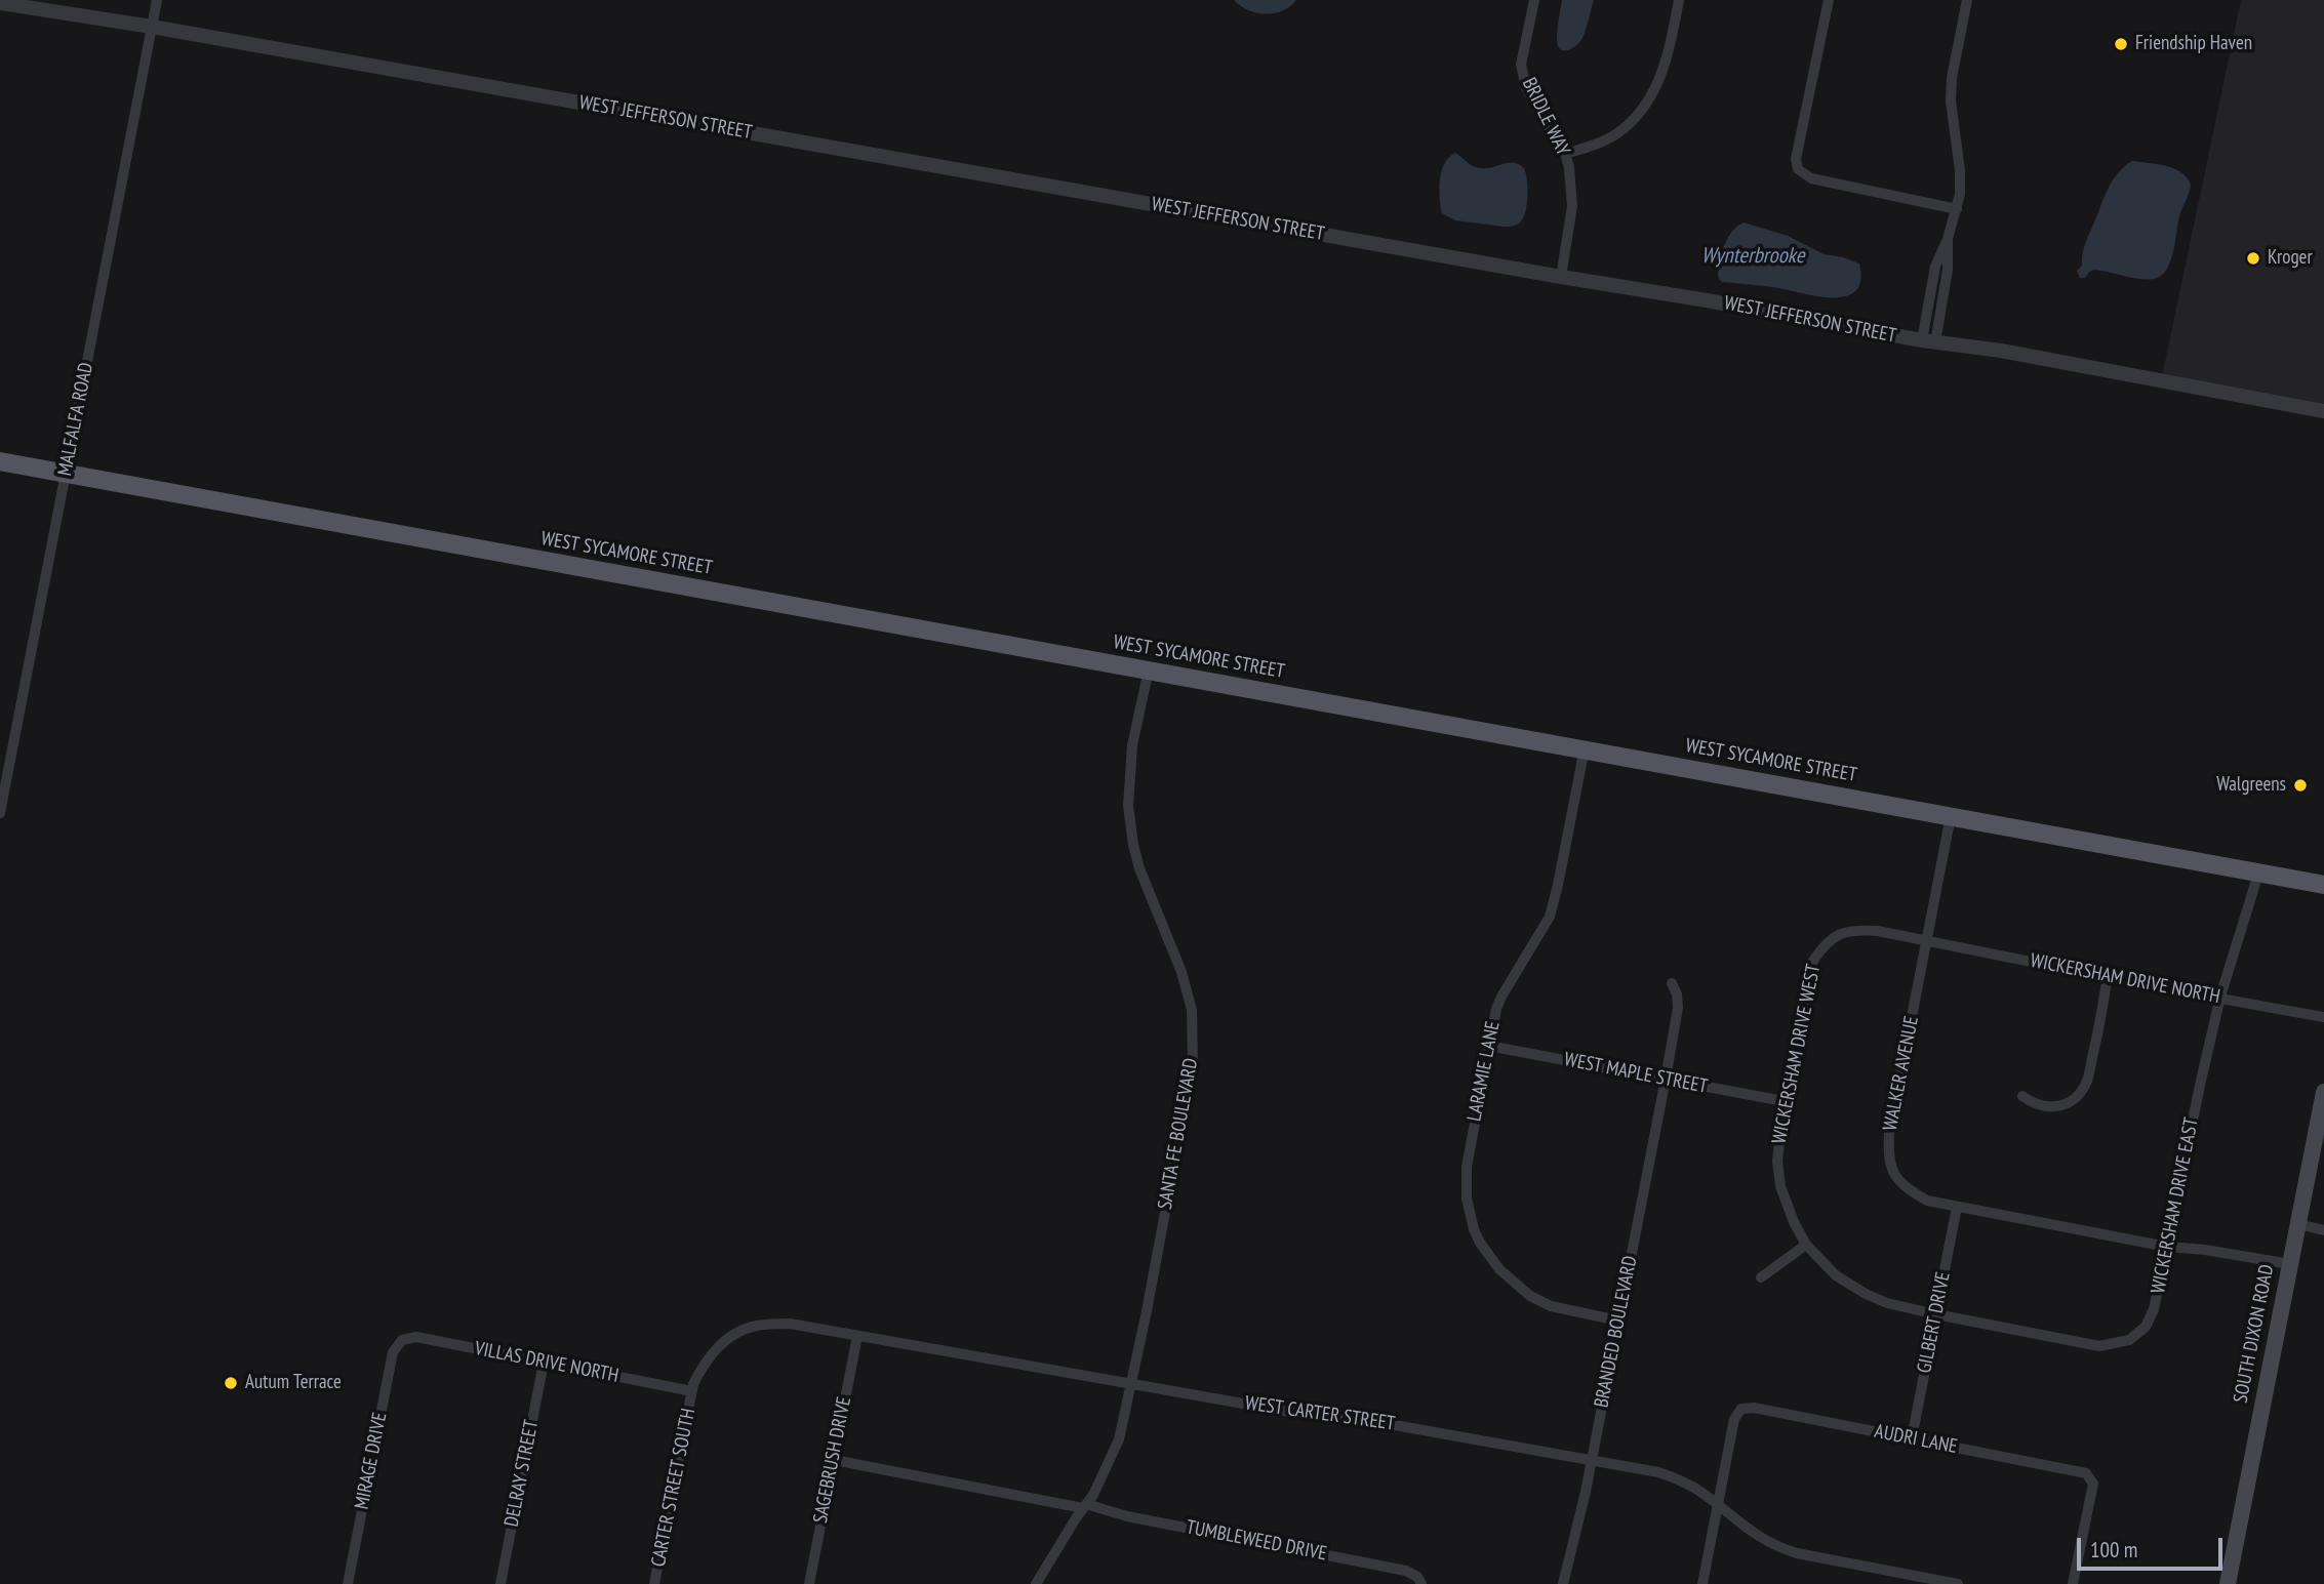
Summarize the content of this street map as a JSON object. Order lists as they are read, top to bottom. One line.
{"streets":{"main road":["WEST SYCAMORE STREET","SOUTH DIXON ROAD"],"street":["BRIDLE WAY","WEST JEFFERSON STREET","MALFALFA ROAD","WICKERSHAM DRIVE NORTH","WICKERSHAM DRIVE WEST","LARAMIE LANE","WEST MAPLE STREET","WALKER AVENUE","SANTA FE BOULEVARD","WICKERSHAM DRIVE EAST","GILBERT DRIVE","BRANDED BOULEVARD","VILLAS DRIVE NORTH","WEST CARTER STREET","AUDRI LANE","SAGEBRUSH DRIVE","MIRAGE DRIVE","DELRAY STREET","CARTER STREET SOUTH","TUMBLEWEED DRIVE"]},"crossings":[["BRIDLE WAY","WEST JEFFERSON STREET"],["WEST JEFFERSON STREET","MALFALFA ROAD"],["MALFALFA ROAD","WEST SYCAMORE STREET"],["WEST SYCAMORE STREET","LARAMIE LANE"],["WEST SYCAMORE STREET","WALKER AVENUE"],["WEST SYCAMORE STREET","SANTA FE BOULEVARD"],["WEST SYCAMORE STREET","WICKERSHAM DRIVE EAST"],["WICKERSHAM DRIVE NORTH","WICKERSHAM DRIVE WEST"],["WICKERSHAM DRIVE NORTH","WALKER AVENUE"],["WICKERSHAM DRIVE NORTH","WICKERSHAM DRIVE EAST"],["WICKERSHAM DRIVE WEST","WEST MAPLE STREET"],["WICKERSHAM DRIVE WEST","WALKER AVENUE"],["WICKERSHAM DRIVE WEST","WICKERSHAM DRIVE EAST"],["WICKERSHAM DRIVE WEST","GILBERT DRIVE"],["LARAMIE LANE","WEST MAPLE STREET"],["LARAMIE LANE","BRANDED BOULEVARD"],["WEST MAPLE STREET","BRANDED BOULEVARD"],["WALKER AVENUE","WICKERSHAM DRIVE EAST"],["WALKER AVENUE","GILBERT DRIVE"],["WALKER AVENUE","SOUTH DIXON ROAD"],["SANTA FE BOULEVARD","WEST CARTER STREET"],["SANTA FE BOULEVARD","TUMBLEWEED DRIVE"],["WICKERSHAM DRIVE EAST","GILBERT DRIVE"],["GILBERT DRIVE","AUDRI LANE"],["BRANDED BOULEVARD","WEST CARTER STREET"],["VILLAS DRIVE NORTH","WEST CARTER STREET"],["VILLAS DRIVE NORTH","MIRAGE DRIVE"],["VILLAS DRIVE NORTH","DELRAY STREET"],["VILLAS DRIVE NORTH","CARTER STREET SOUTH"],["WEST CARTER STREET","AUDRI LANE"],["WEST CARTER STREET","SAGEBRUSH DRIVE"],["WEST CARTER STREET","CARTER STREET SOUTH"],["SAGEBRUSH DRIVE","TUMBLEWEED DRIVE"]],"water":["Wynterbrooke"],"places":["Friendship Haven","Kroger","Walgreens","Autum Terrace"],"scale_bar":"100 m"}
